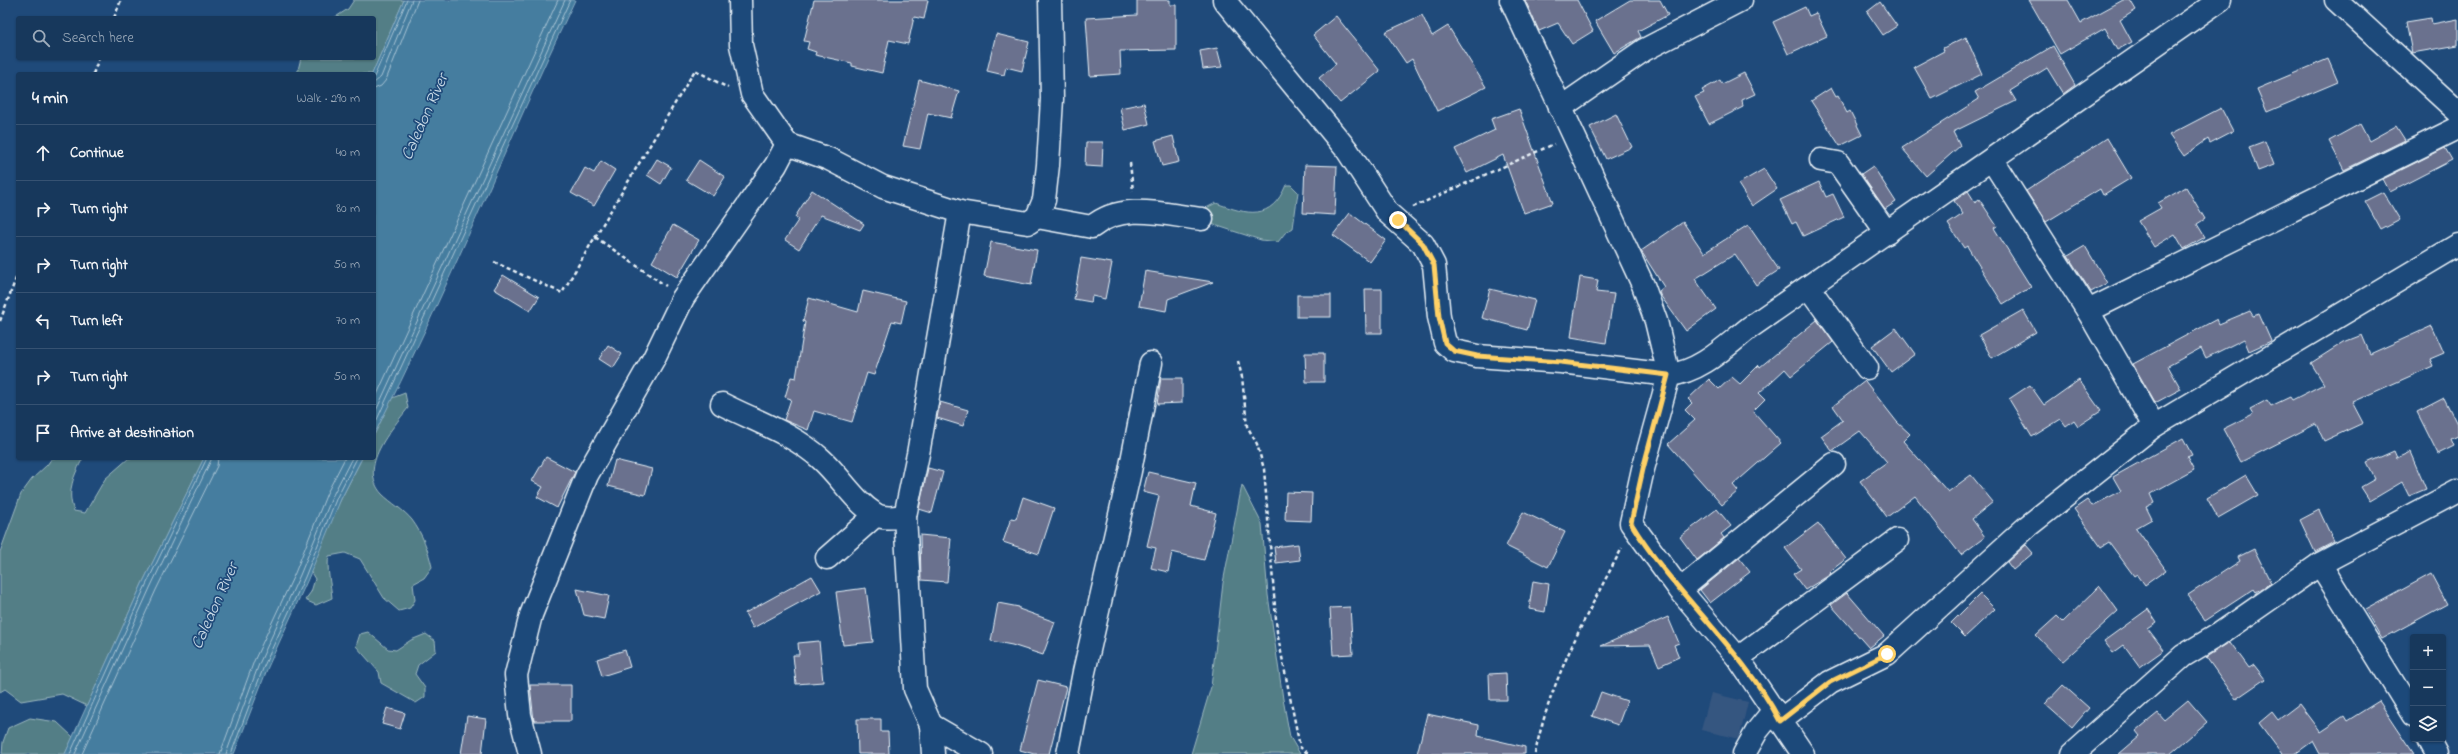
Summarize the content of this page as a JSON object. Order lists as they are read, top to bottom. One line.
{"water":["Caledon River"],"page":{"search":"Search here","heading":["4 min","Walk · 290 m"],"list":[["Continue","40 m"],["Turn right","80 m"],["Turn right","50 m"],["Turn left","70 m"],["Turn right","50 m"],"Arrive at destination"],"map_buttons":["+","−"]}}
